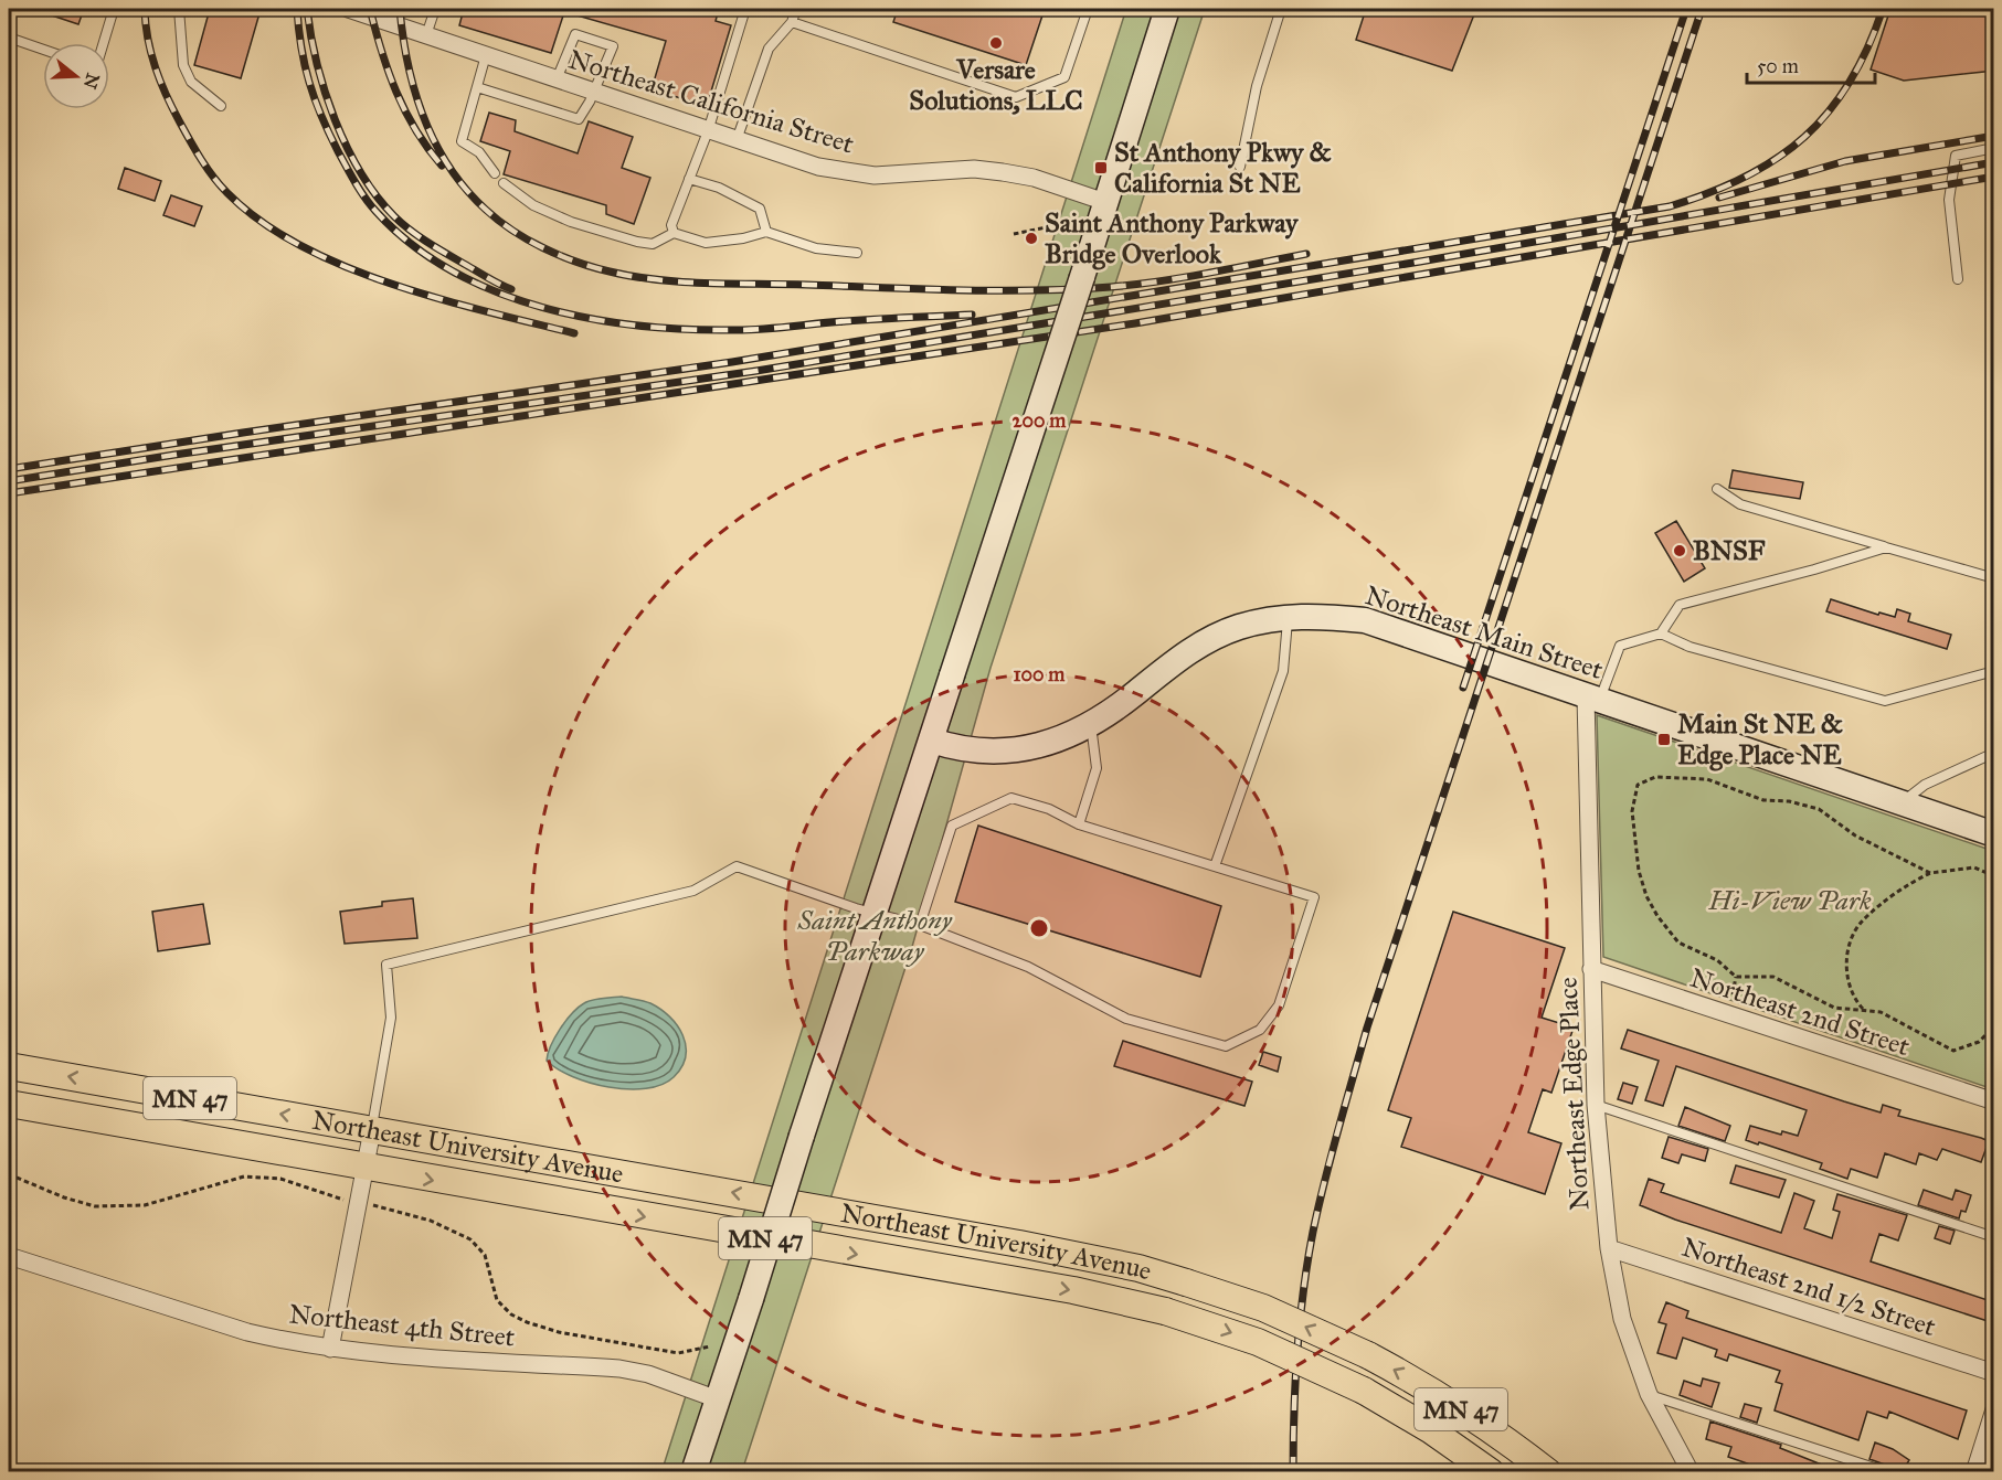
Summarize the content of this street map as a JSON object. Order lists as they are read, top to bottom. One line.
{"streets":{"main road":["MN 47","Northeast University Avenue"],"street":["Northeast California Street","Northeast Main Street","Northeast 2nd Street","Northeast Edge Place","Northeast 2nd 1/2 Street","Northeast 4th Street"]},"crossings":[["Northeast Main Street","Northeast Edge Place"],["Northeast 2nd Street","Northeast Edge Place"],["Northeast Edge Place","Northeast 2nd 1/2 Street"]],"parks":["Hi-View Park","Saint Anthony Parkway"],"places":{"other":["Versare Solutions, LLC","Saint Anthony Parkway Bridge Overlook","BNSF"],"transit":["St Anthony Pkwy & California St NE","Main St NE & Edge Place NE"]},"scale_bar":"50 m","north":"right","rings":["200 m","100 m"]}
